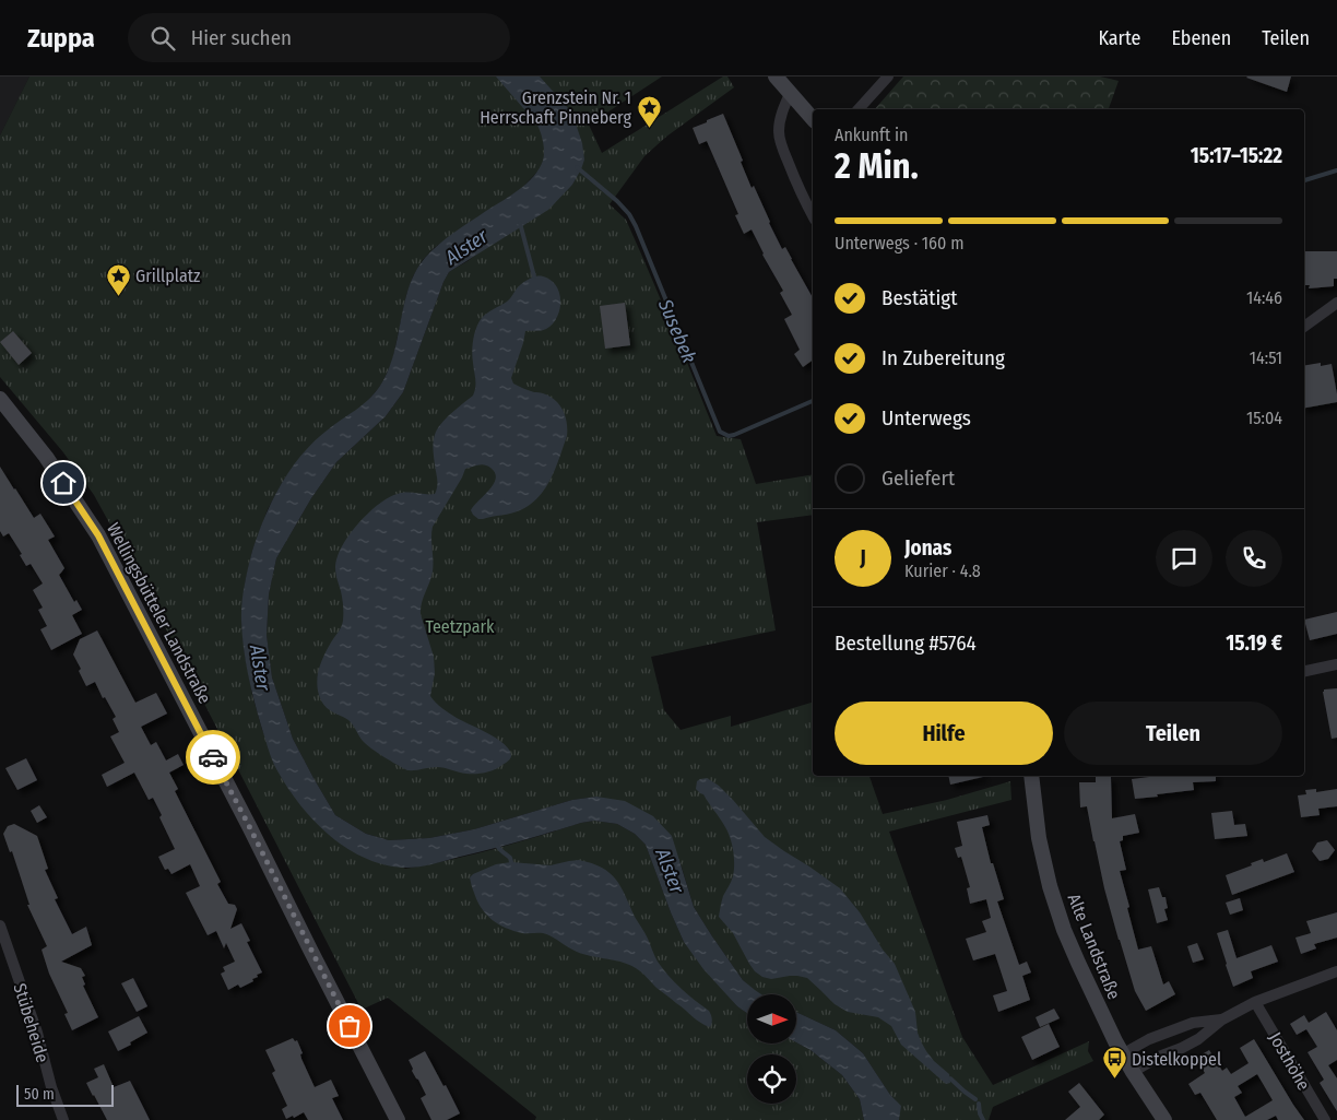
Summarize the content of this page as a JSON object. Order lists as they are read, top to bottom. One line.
{"streets":{"main road":["Wellingsbütteler Landstraße","Alte Landstraße"],"street":["Stübeheide","Josthöhe"]},"water":["Alster","Susebek"],"parks":["Teetzpark"],"places":{"place":["Grenzstein Nr. 1 Herrschaft Pinneberg","Grillplatz"],"bus stop":["Distelkoppel"]},"scale_bar":"50 m","north":"right","page":{"header":"Zuppa","search":"Hier suchen","nav":["Karte","Ebenen","Teilen"],"heading":["2 Min.","Ankunft in","15:17–15:22"],"panel":["Jonas","Kurier · 4.8","Bestellung #5764","15.19 €"],"bar":"Unterwegs · 160 m","list":[["Bestätigt","14:46"],["In Zubereitung","14:51"],["Unterwegs","15:04"],"Geliefert"],"round":"J","buttons":["Hilfe","Teilen"],"scale":"50 m"}}
